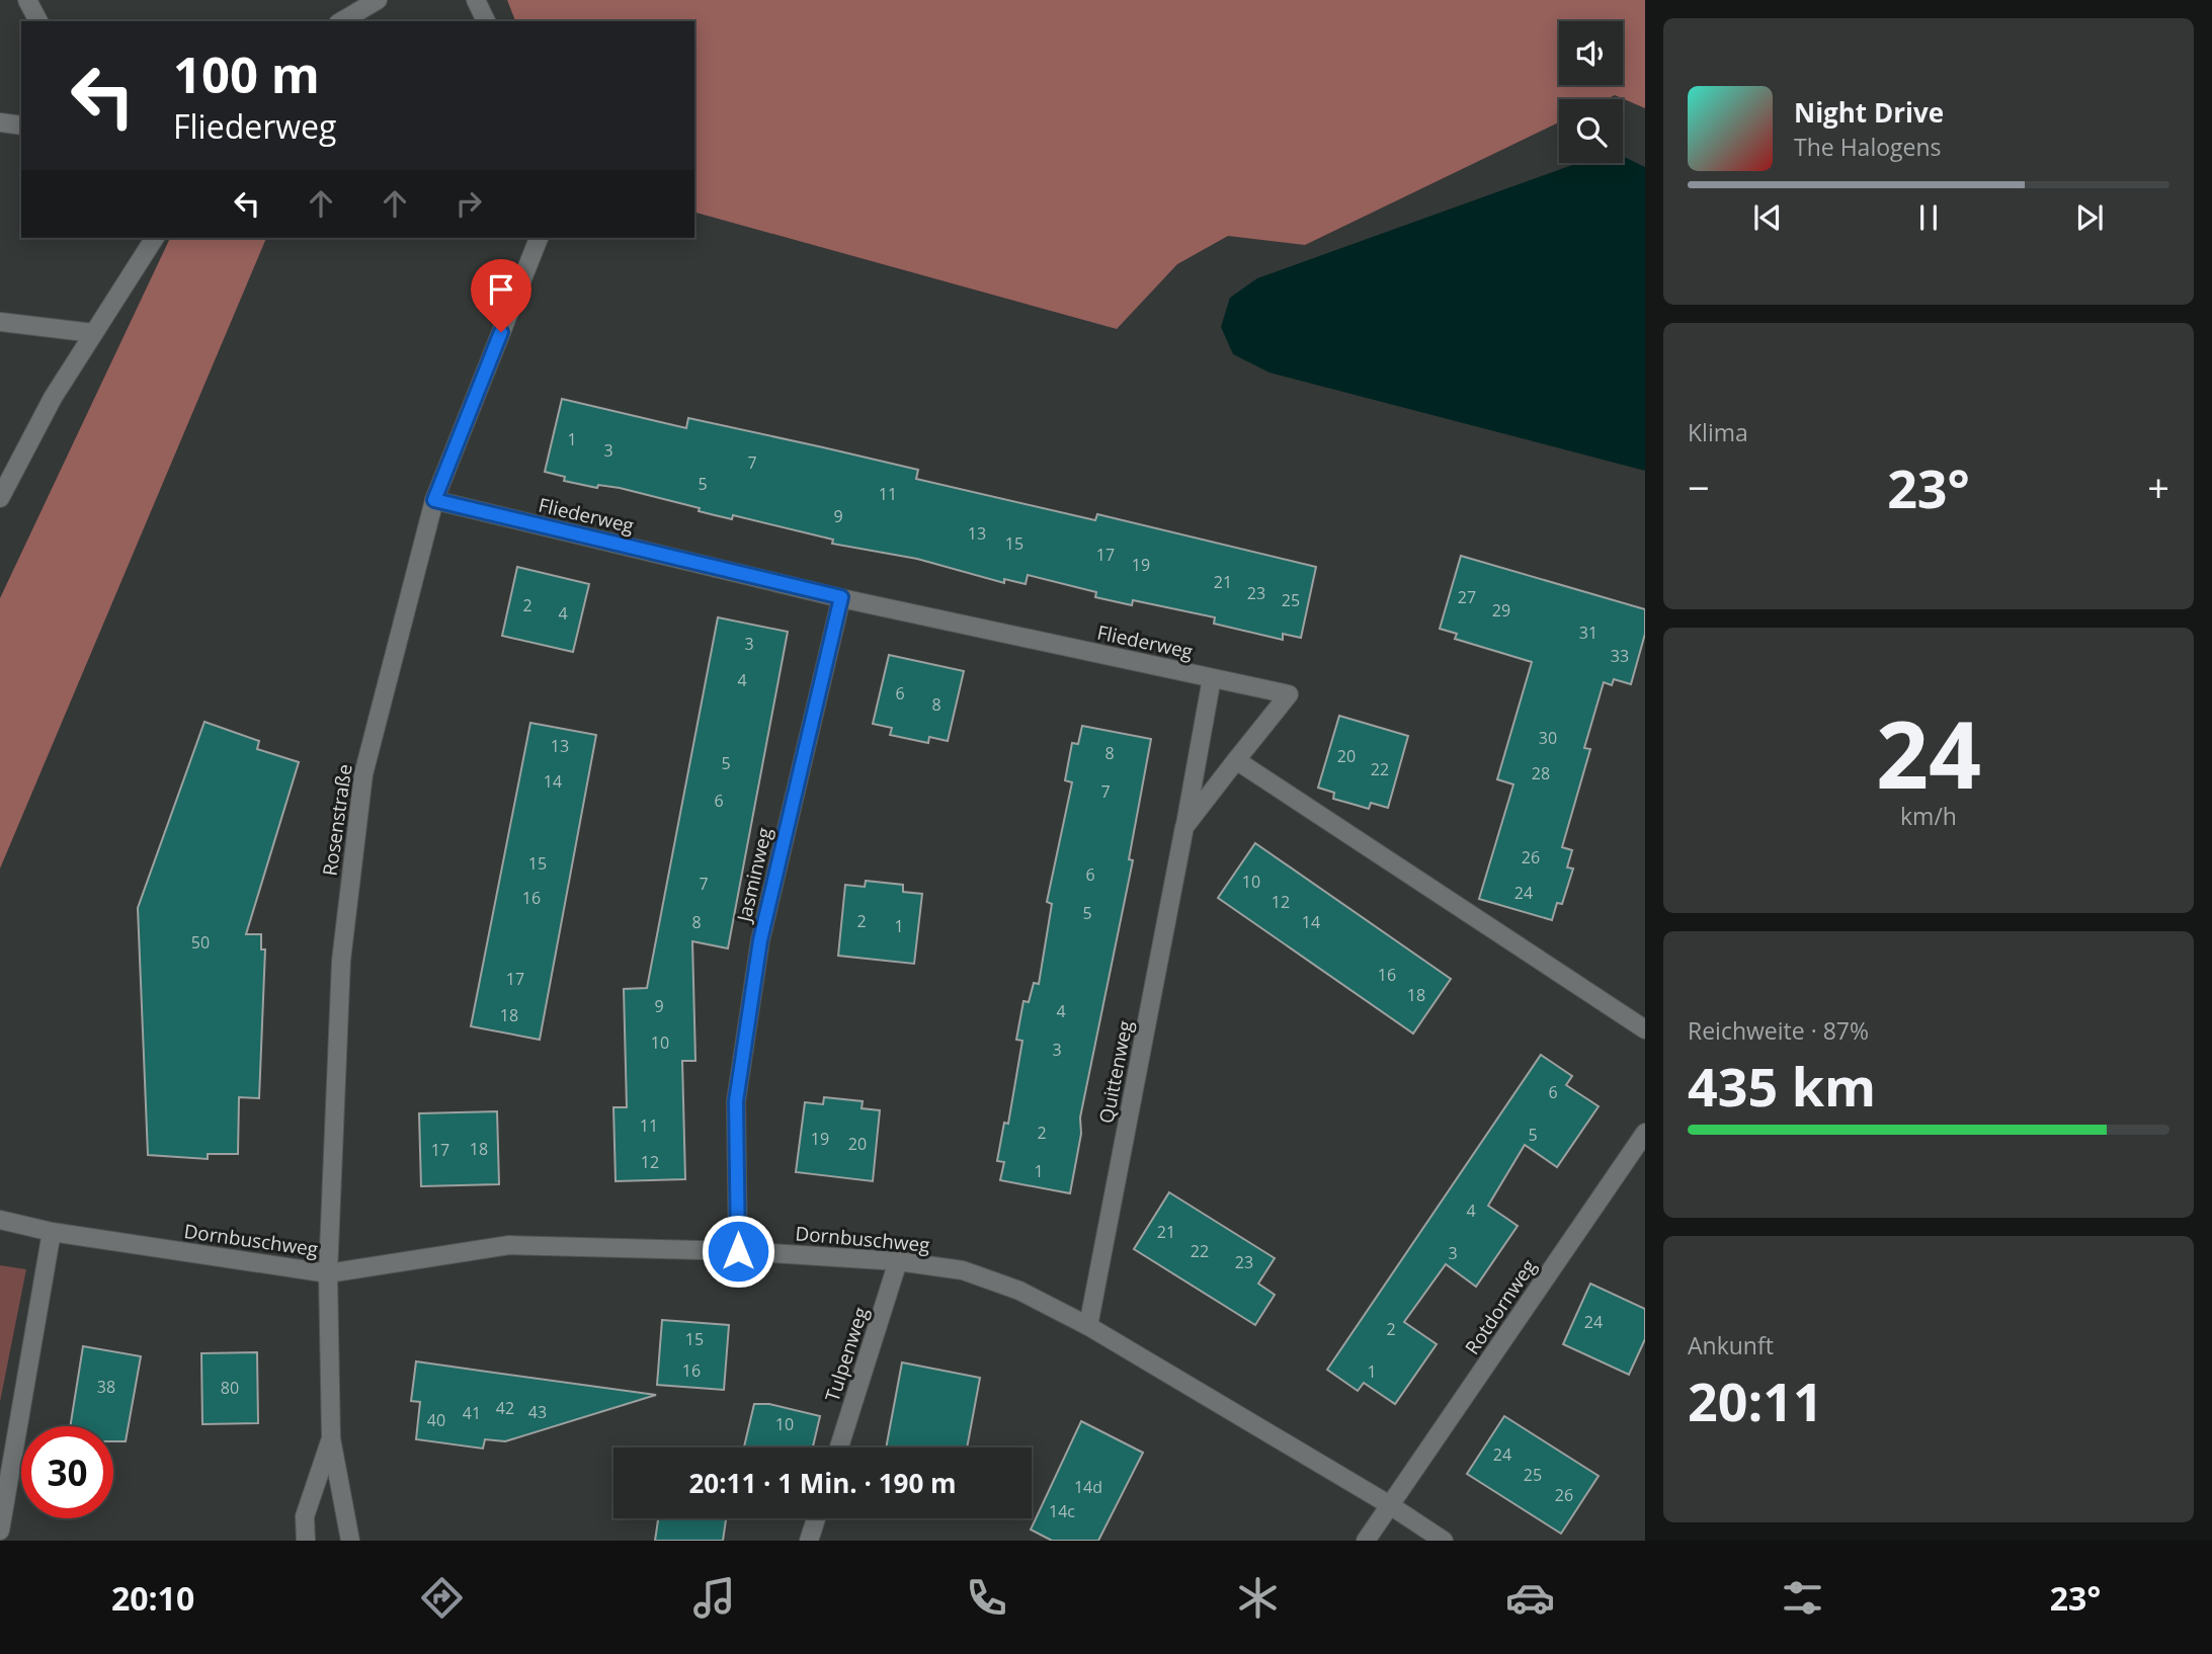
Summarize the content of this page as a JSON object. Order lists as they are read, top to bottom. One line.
{"streets":{"street":["Fliederweg","Rosenstraße","Jasminweg","Quittenweg","Dornbuschweg","Rotdornweg","Tulpenweg"]},"crossings":[["Fliederweg","Rosenstraße"],["Fliederweg","Jasminweg"],["Fliederweg","Quittenweg"],["Rosenstraße","Dornbuschweg"],["Jasminweg","Dornbuschweg"],["Quittenweg","Dornbuschweg"],["Dornbuschweg","Rotdornweg"],["Dornbuschweg","Tulpenweg"]],"house_numbers":["1","3","7","5","11","9","13","15","17","19","21","23","27","25","2","29","4","31","3","33","4","6","8","30","13","8","20","5","22","28","14","7","6","26","15","6","10","7","24","16","12","5","2","8","14","1","50","16","17","18","9","4","18","10","3","6","11","2","5","19","20","18","17","12","1","4","21","22","3","23","24","2","15","16","1","38","80","42","43","41","40","10","24","25","14d","26","14c"],"page":{"turn":["100 m","Fliederweg"],"song":["Night Drive","The Halogens"],"tile":["Klima",["24","km/h"],["Reichweite · 87%","435 km"],["Ankunft","20:11"]],"heat":["−","23°","+"],"limit":"30","trip":"20:11 · 1 Min. · 190 m","tabs":["20:10","23°"]}}
